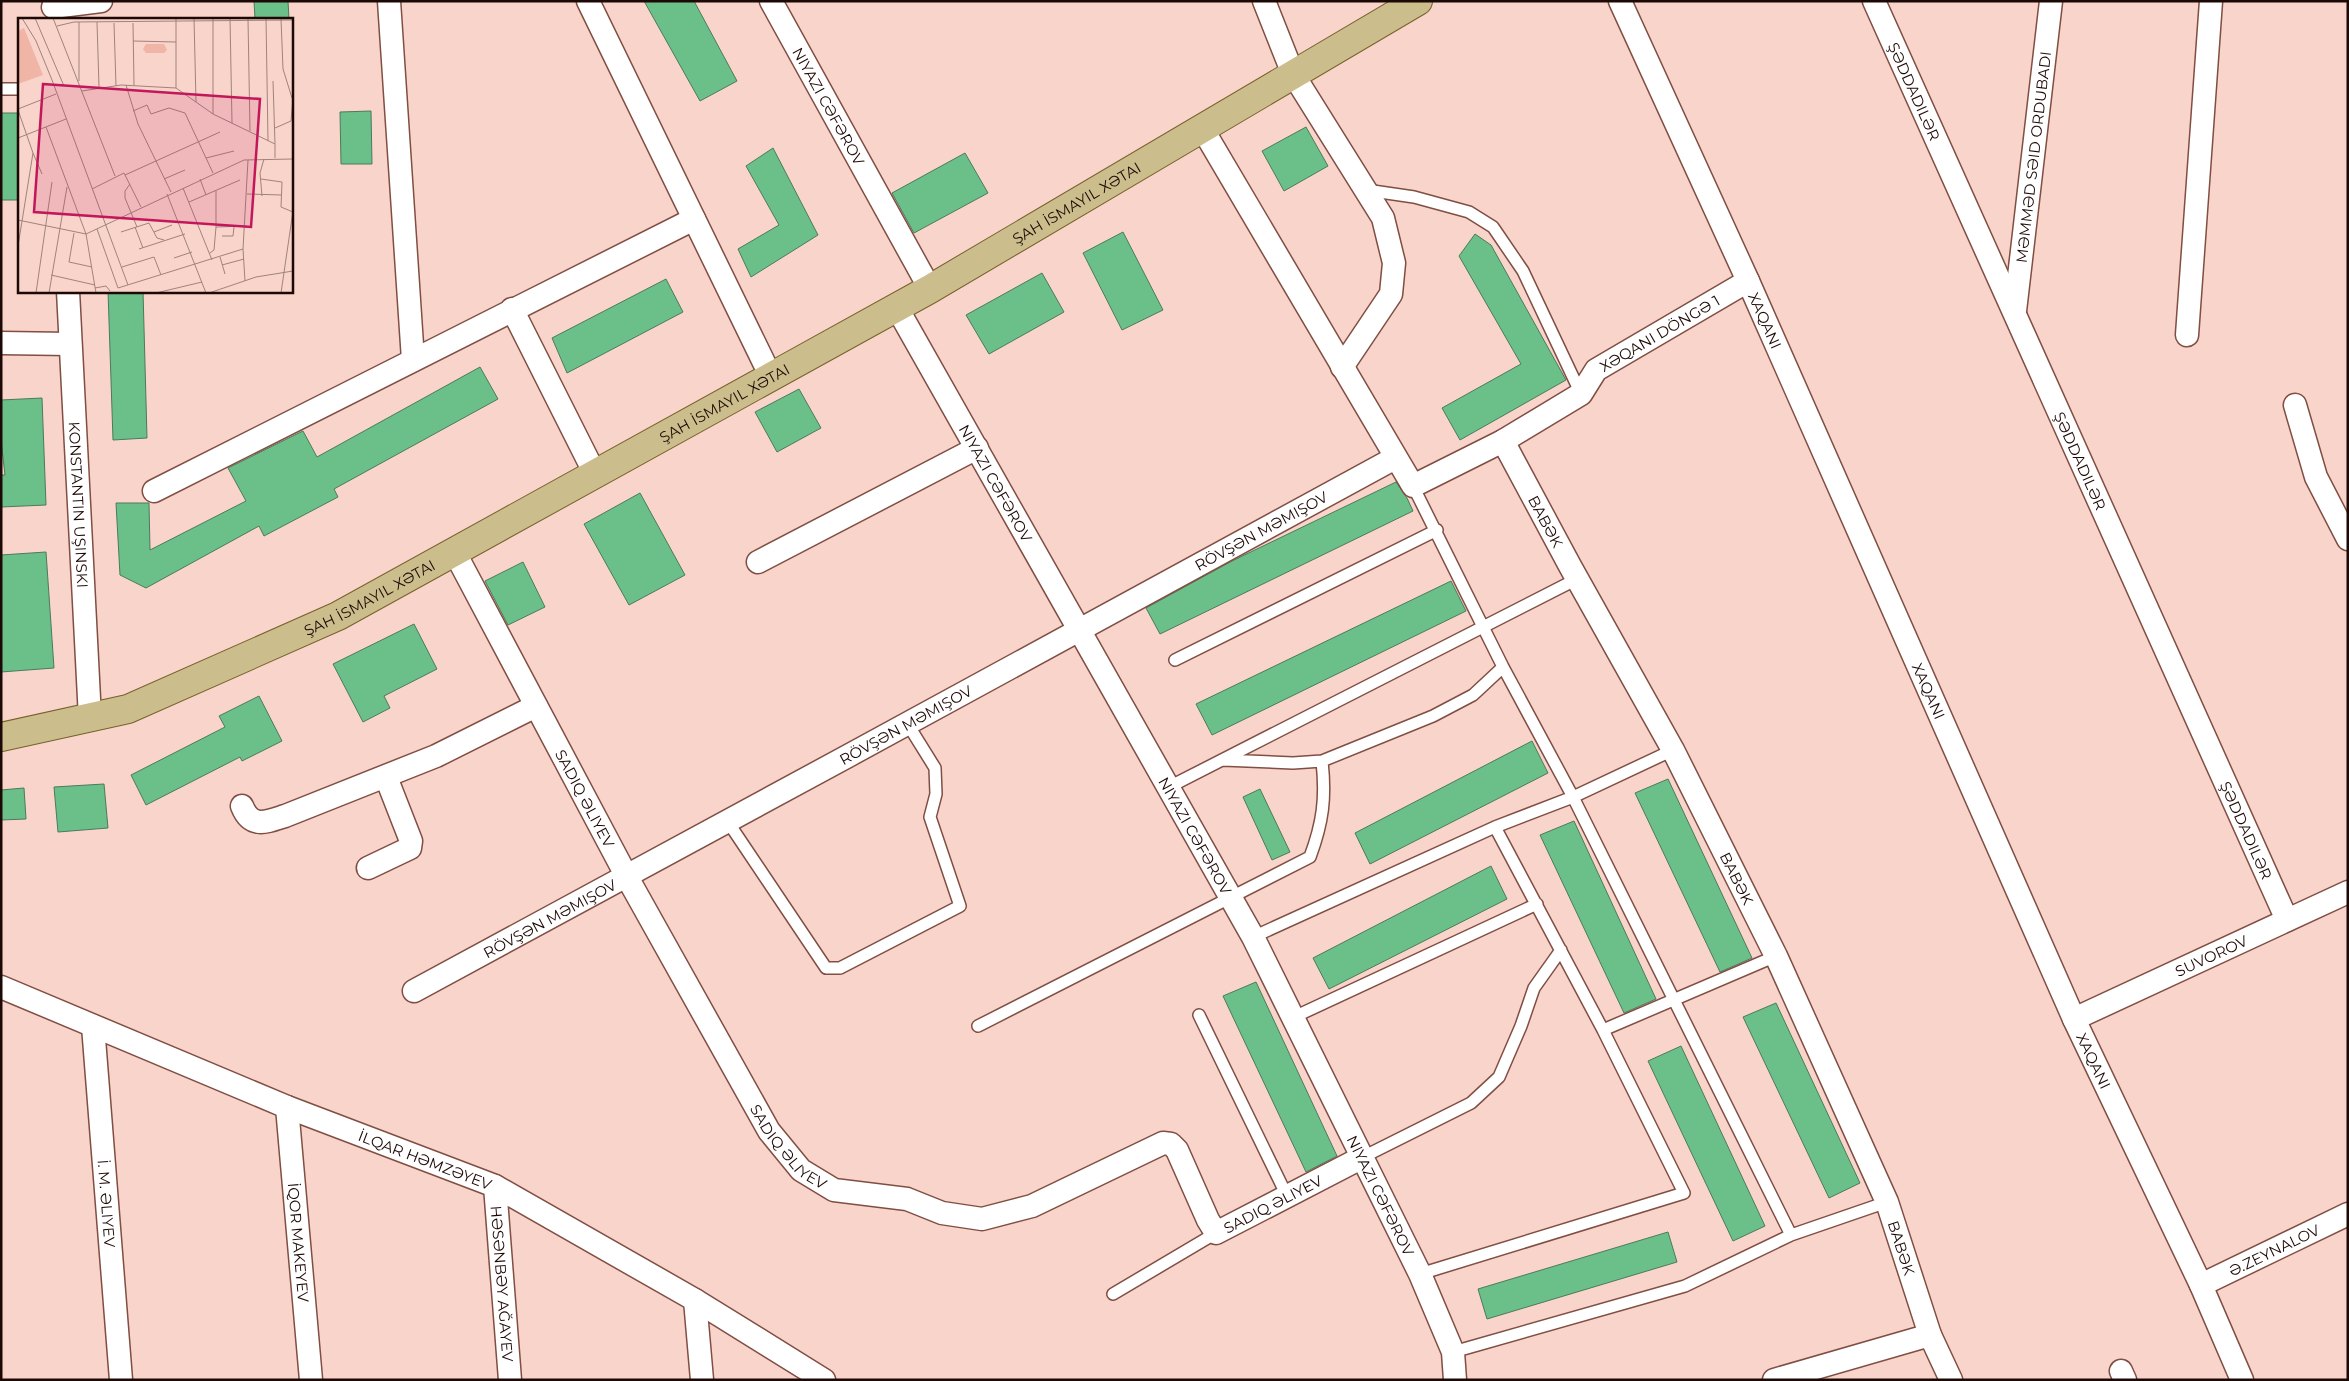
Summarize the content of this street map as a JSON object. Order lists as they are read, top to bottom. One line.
{"streets":{"street":["ŞƏDDADILƏR","NIYAZI CƏFƏROV","MƏMMƏD SƏID ORDUBADI","XAQANI","XƏQANI DÖNGƏ 1","KONSTANTIN UŞINSKI","BABƏK","RÖVŞƏN MƏMIŞOV","SUVOROV","İLQAR HƏMZƏYEV","İ. M. ƏLIYEV","İQOR MAKEYEV","Ə.ZEYNALOV","HƏSƏNBƏY AĞAYEV"]},"crossings":[["ŞƏDDADILƏR","MƏMMƏD SƏID ORDUBADI"],["ŞƏDDADILƏR","SUVOROV"],["NIYAZI CƏFƏROV","RÖVŞƏN MƏMIŞOV"],["XAQANI","XƏQANI DÖNGƏ 1"],["XAQANI","SUVOROV"],["XAQANI","Ə.ZEYNALOV"],["XƏQANI DÖNGƏ 1","BABƏK"],["İLQAR HƏMZƏYEV","İ. M. ƏLIYEV"],["İLQAR HƏMZƏYEV","İQOR MAKEYEV"],["İLQAR HƏMZƏYEV","HƏSƏNBƏY AĞAYEV"]]}
